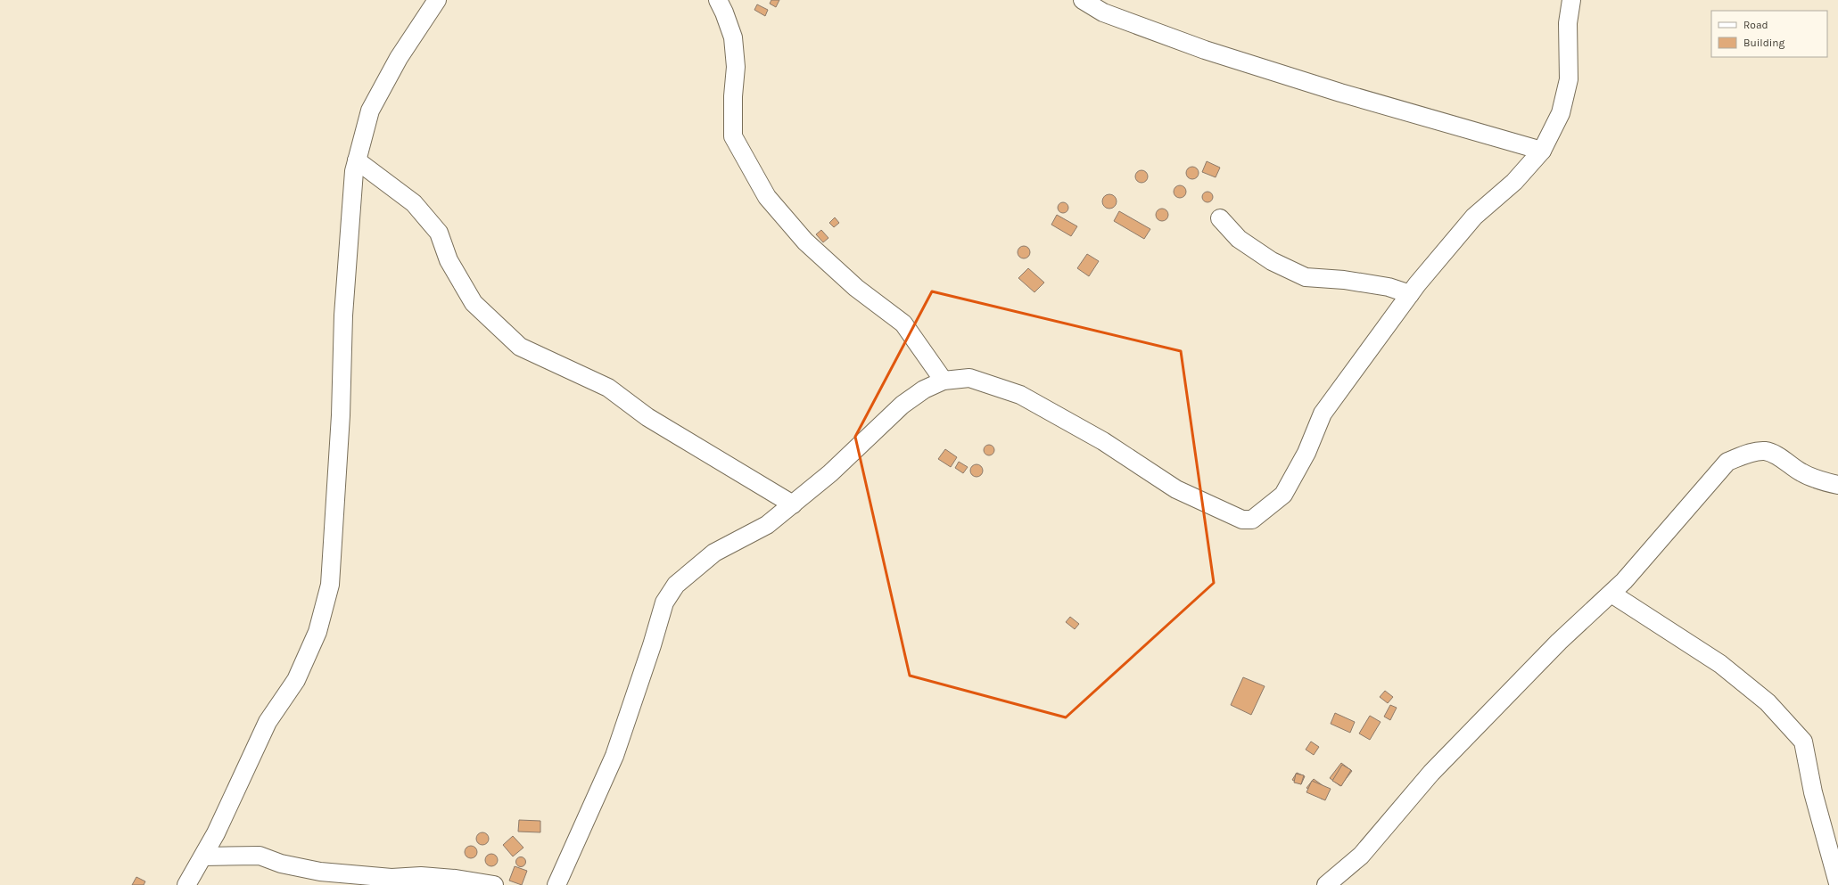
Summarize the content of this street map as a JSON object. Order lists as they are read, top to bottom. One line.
{"legend":["Road","Building"]}
